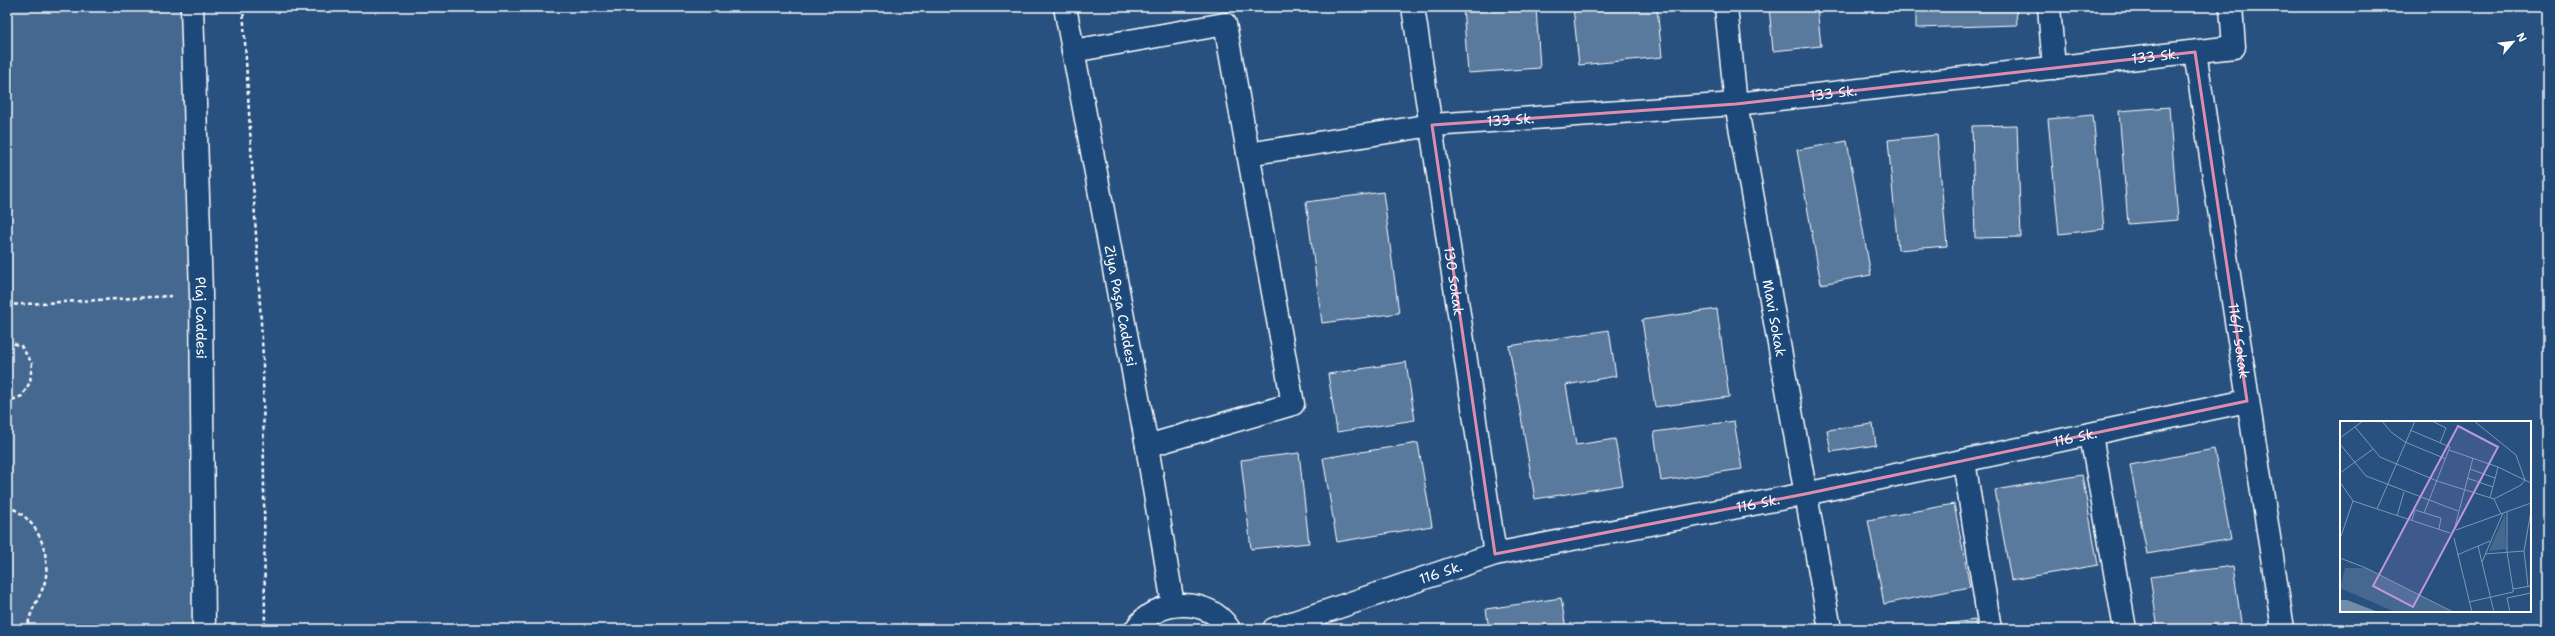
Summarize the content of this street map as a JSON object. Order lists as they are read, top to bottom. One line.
{"streets":{"street":["133 Sk.","130 Sokak","Ziya Paşa Caddesi","Plaj Caddesi","Mavi Sokak","116/1 Sokak","116 Sk."]},"crossings":[["133 Sk.","130 Sokak"],["133 Sk.","Mavi Sokak"],["133 Sk.","116/1 Sokak"],["130 Sokak","116 Sk."],["Mavi Sokak","116 Sk."],["116/1 Sokak","116 Sk."]],"north":"top right"}
